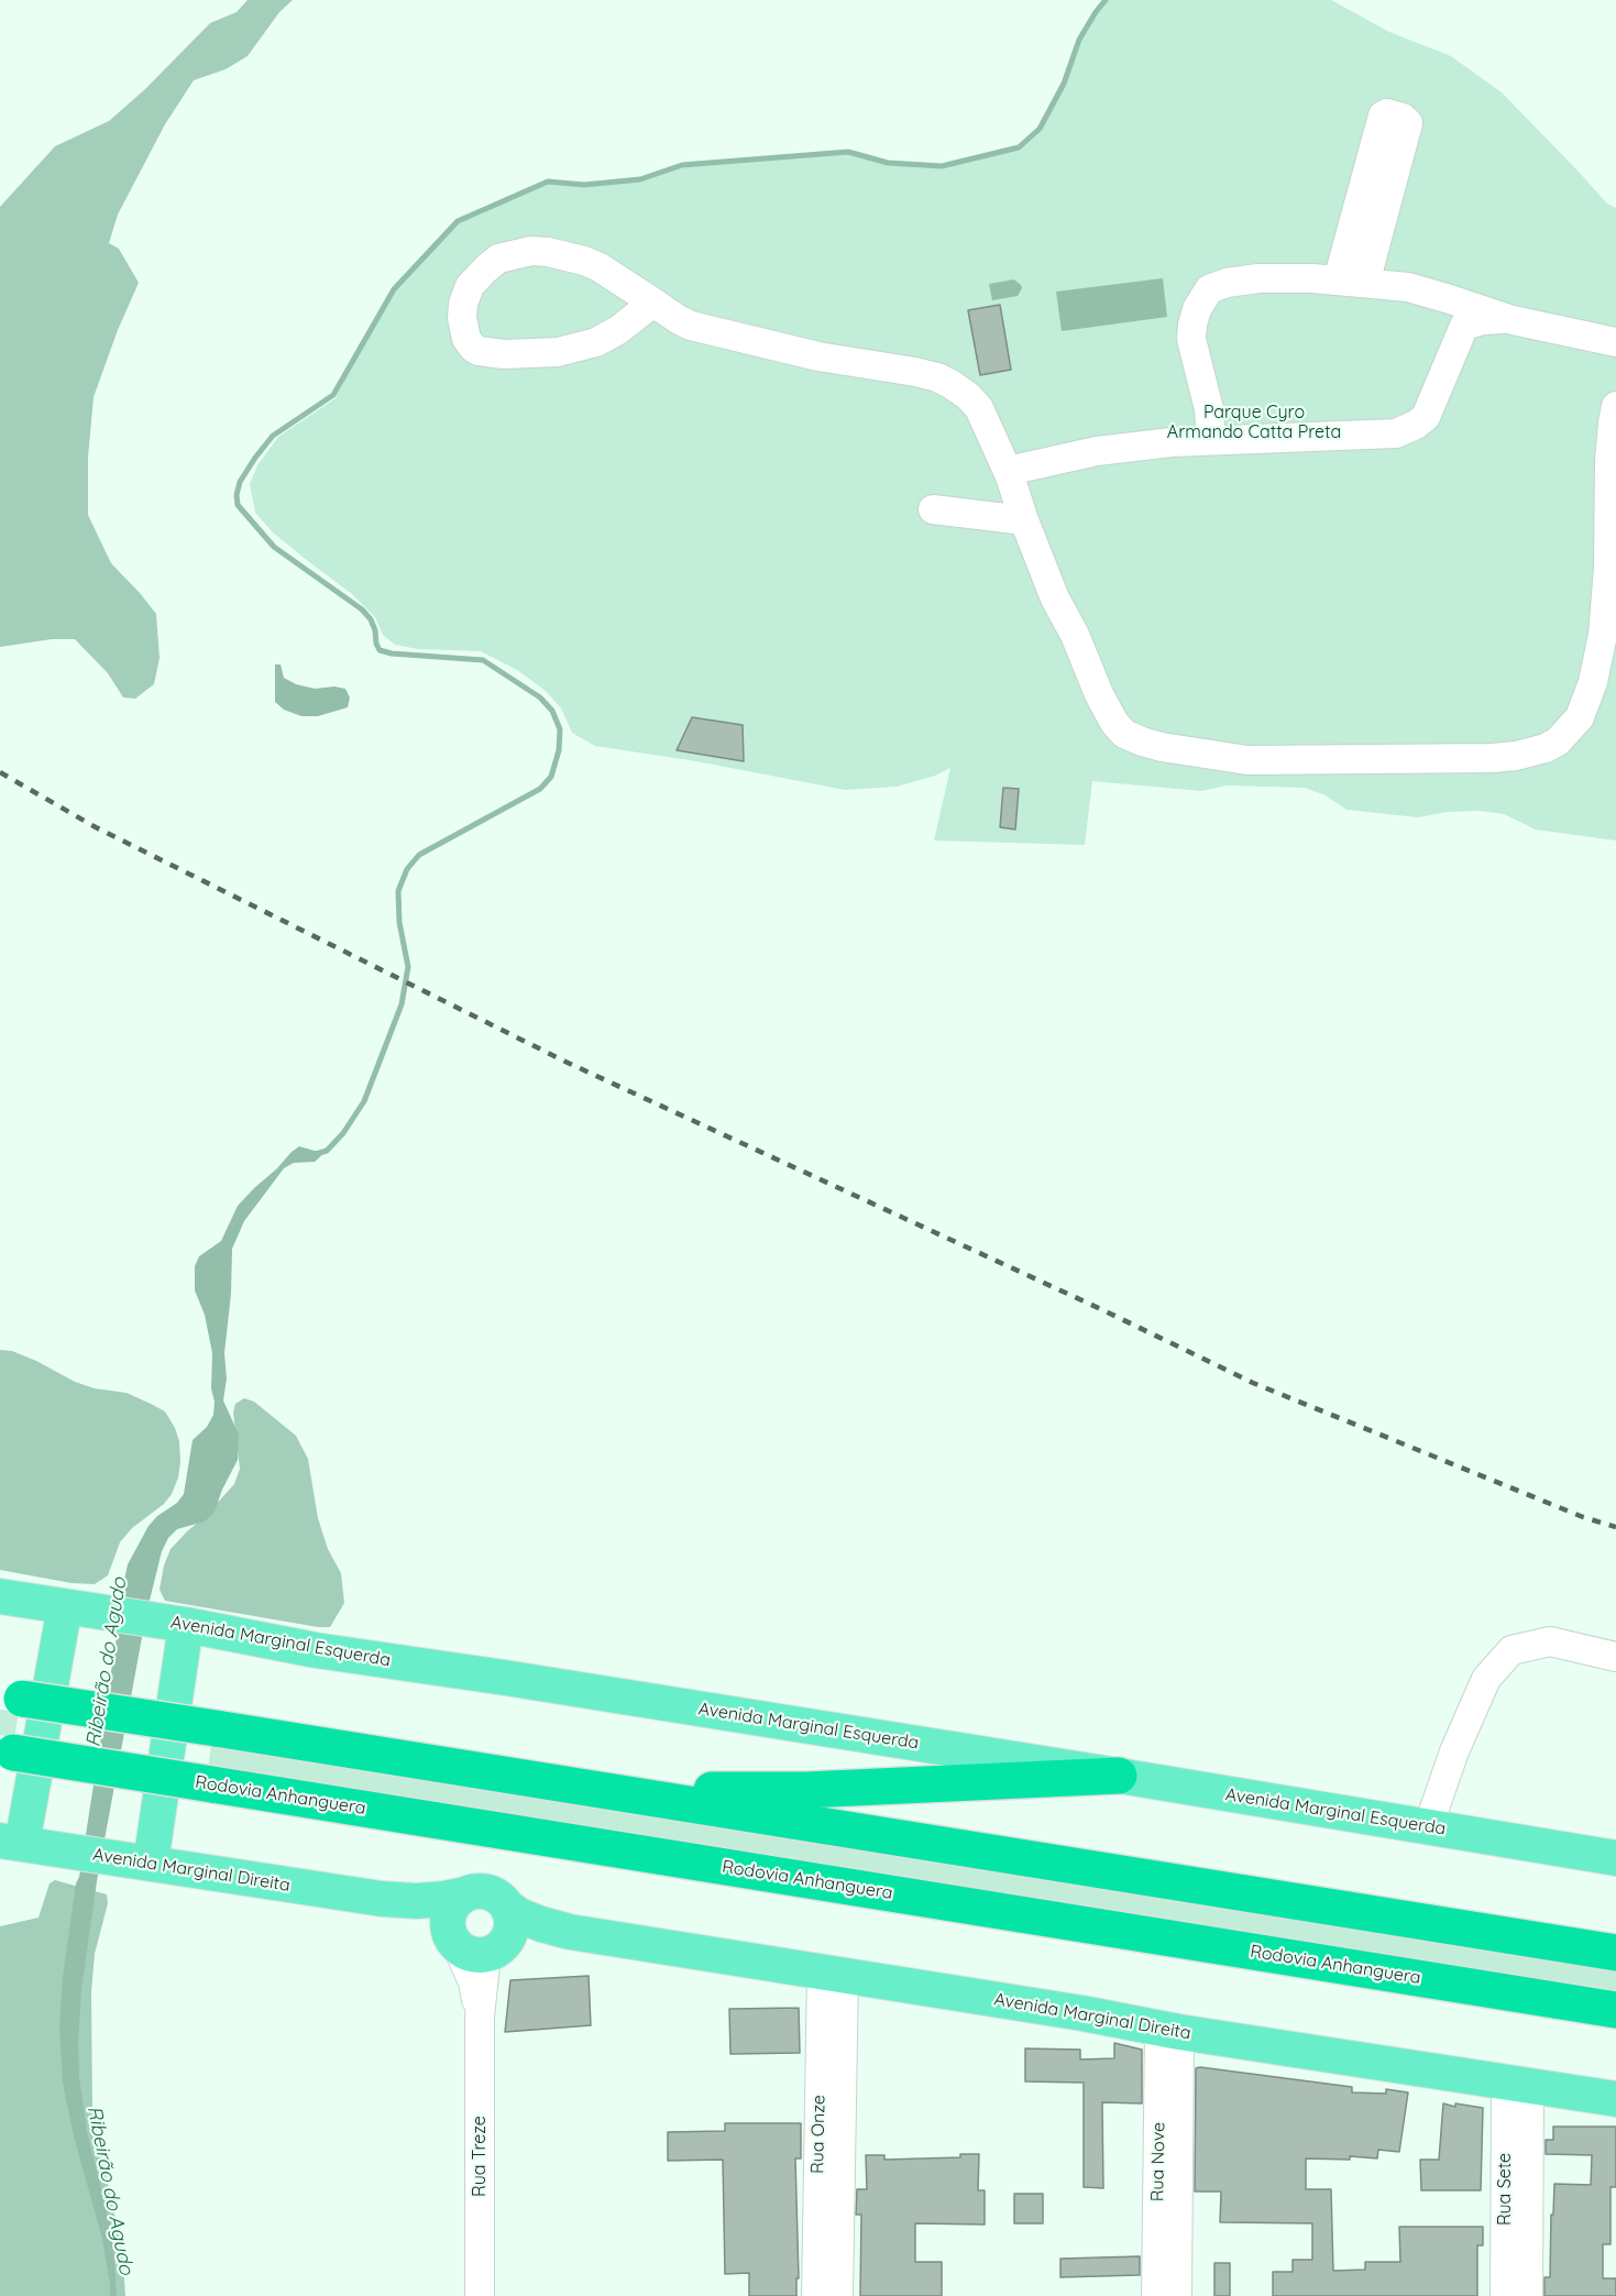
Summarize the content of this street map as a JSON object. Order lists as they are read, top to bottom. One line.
{"streets":{"highway":["Rodovia Anhanguera"],"main road":["Avenida Marginal Esquerda","Avenida Marginal Direita"],"street":["Rua Onze","Rua Treze","Rua Nove","Rua Sete"]},"crossings":[["Avenida Marginal Direita","Rua Onze"],["Avenida Marginal Direita","Rua Treze"],["Avenida Marginal Direita","Rua Nove"],["Avenida Marginal Direita","Rua Sete"]],"water":["Ribeirão do Agudo"],"parks":["Parque Cyro Armando Catta Preta"]}
